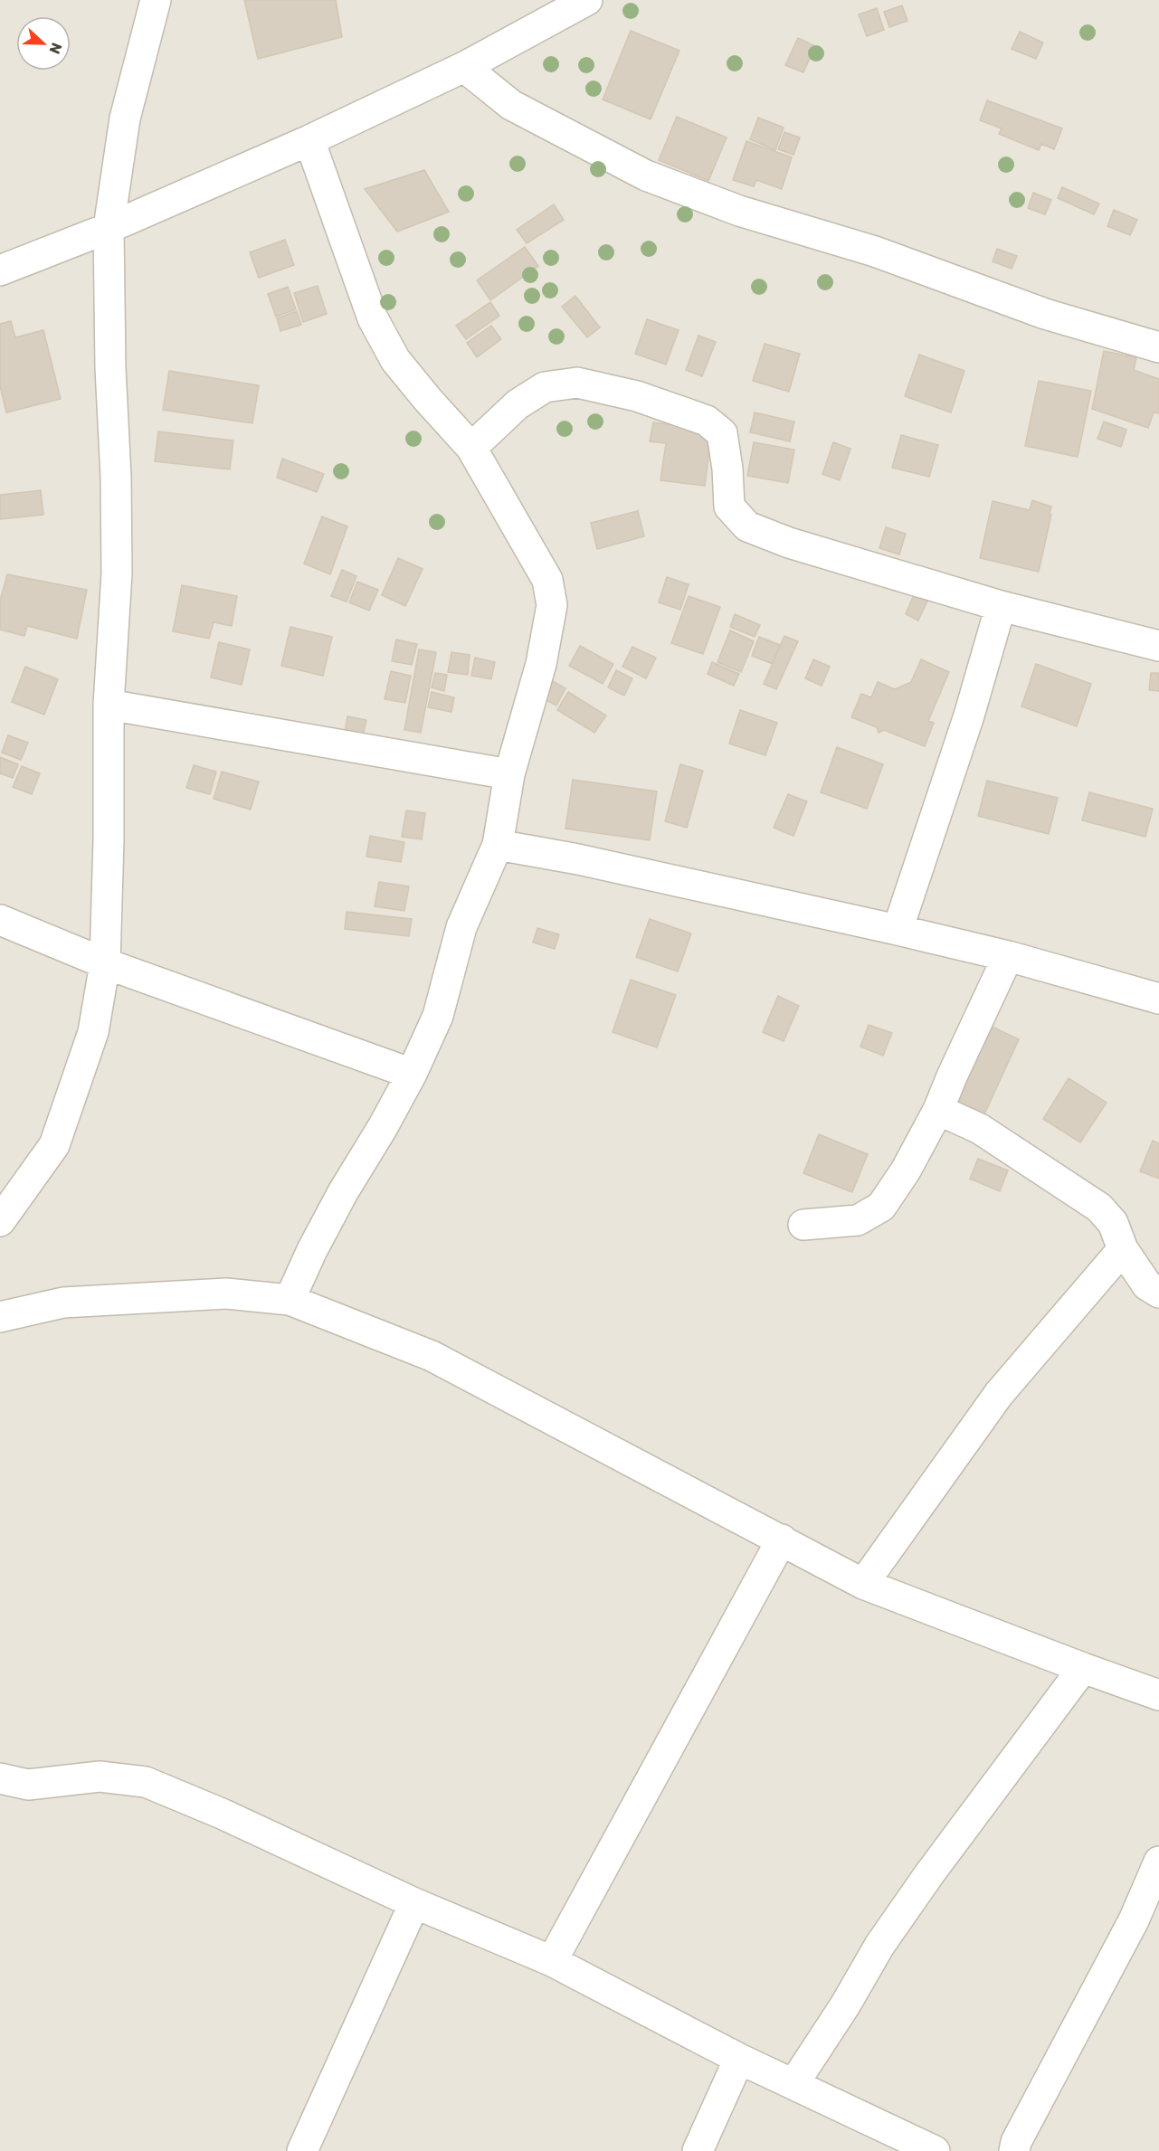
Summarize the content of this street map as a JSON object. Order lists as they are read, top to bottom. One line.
{"north":"right"}
